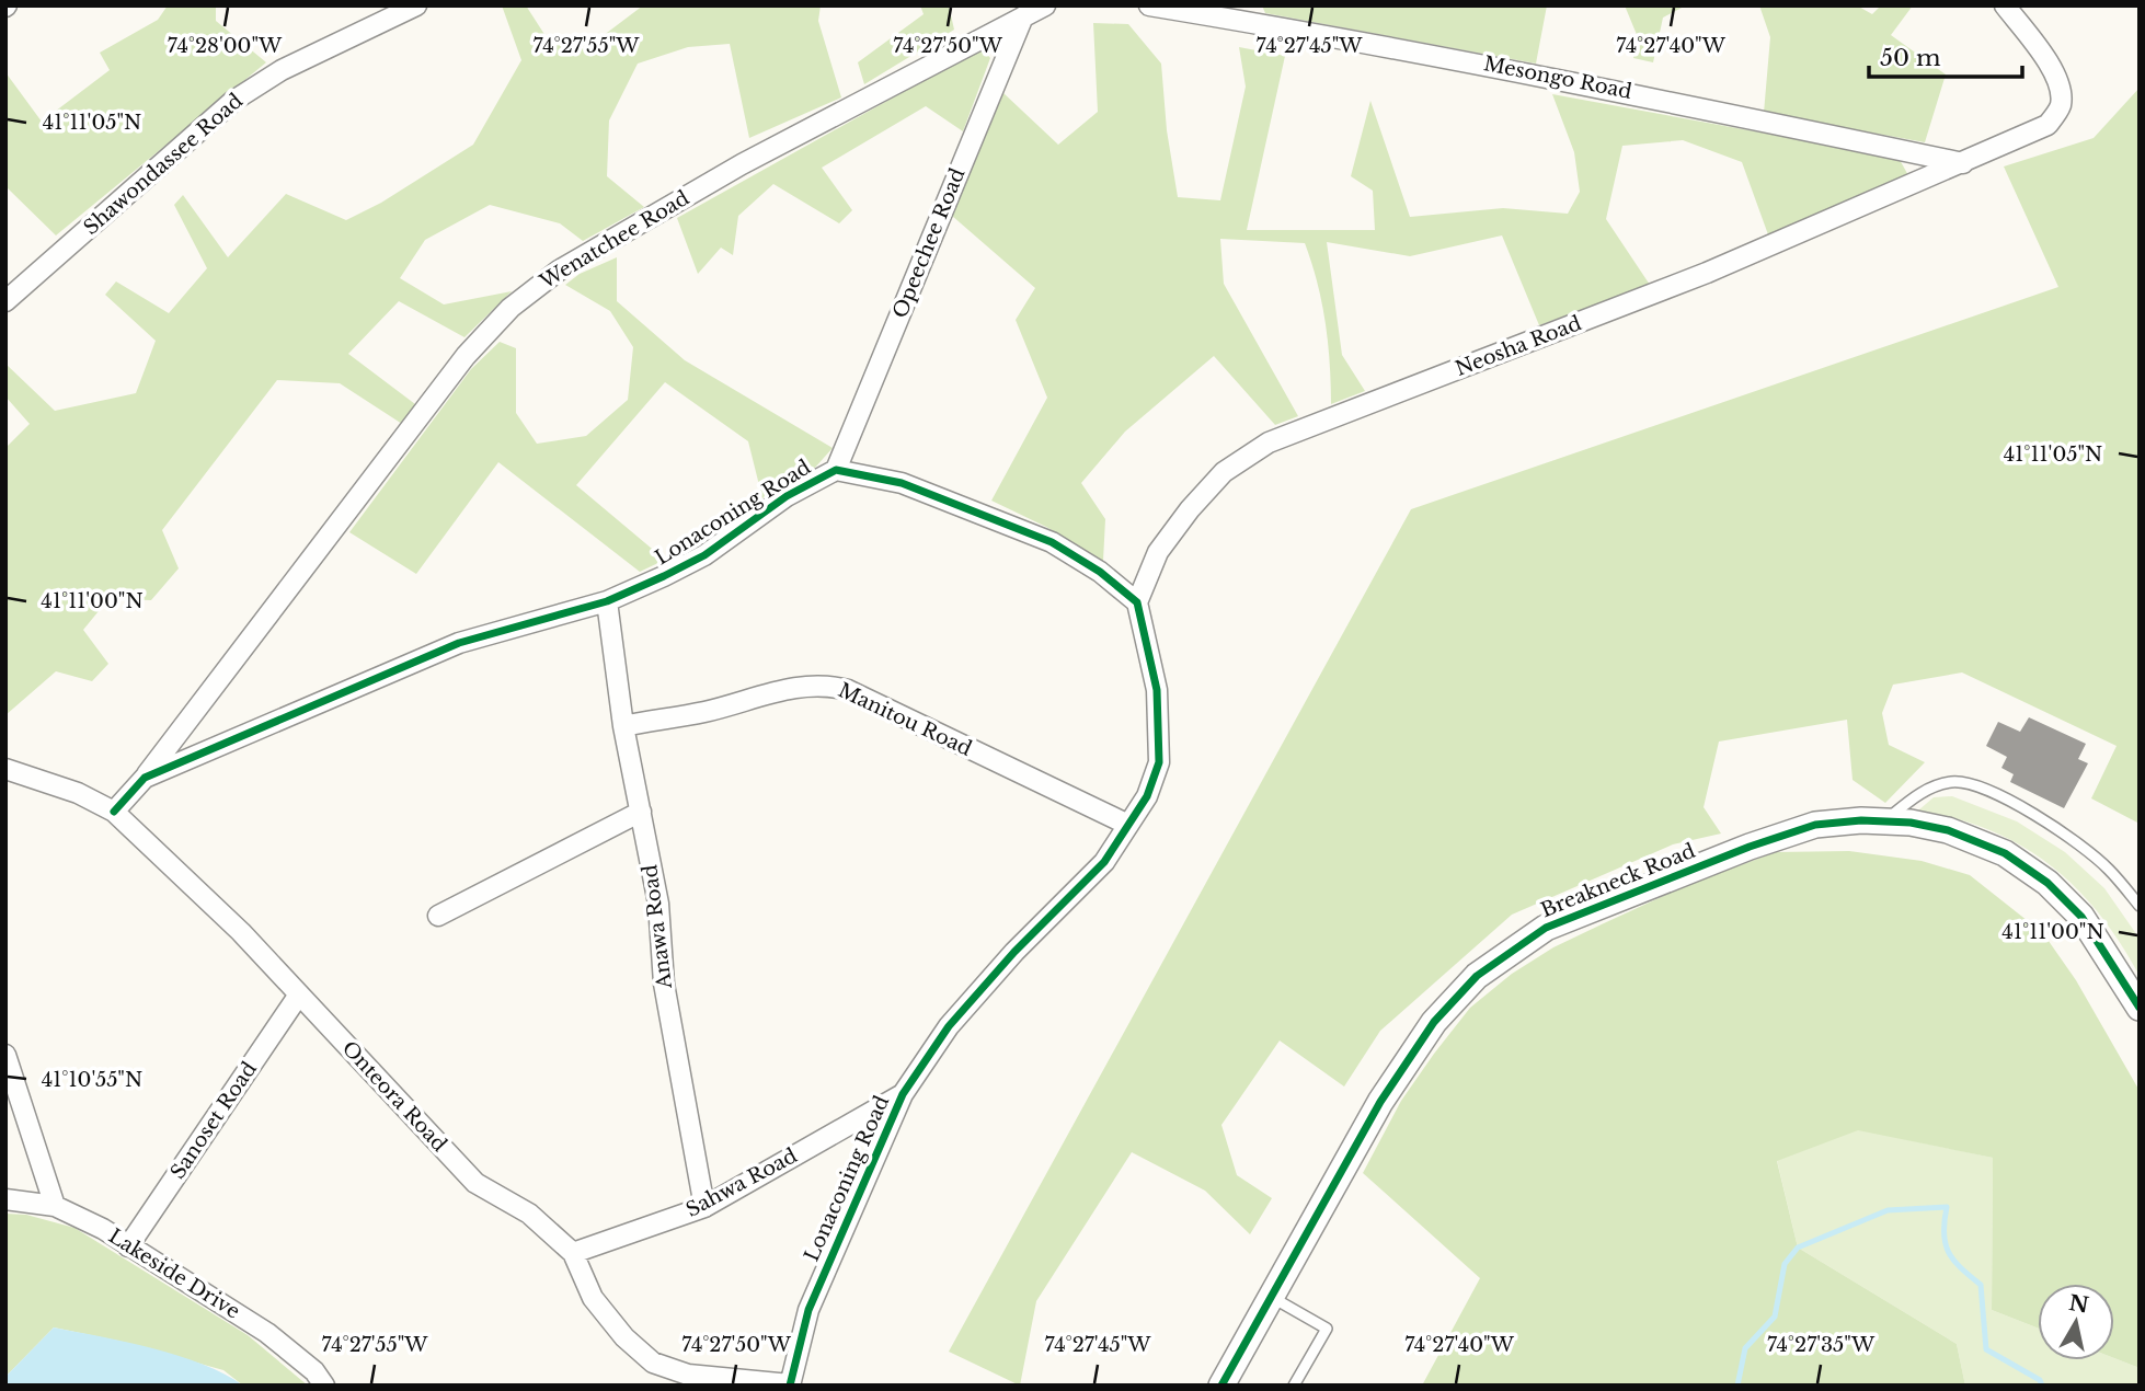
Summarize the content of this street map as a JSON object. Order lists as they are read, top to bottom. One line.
{"streets":{"street":["Mesongo Road","Shawondassee Road","Wenatchee Road","Opeechee Road","Neosha Road","Lonaconing Road","Manitou Road","Breakneck Road","Anawa Road","Onteora Road","Sanoset Road","Sahwa Road","Lakeside Drive"]},"crossings":[["Mesongo Road","Neosha Road"],["Wenatchee Road","Opeechee Road"],["Wenatchee Road","Lonaconing Road"],["Opeechee Road","Lonaconing Road"],["Neosha Road","Lonaconing Road"],["Lonaconing Road","Manitou Road"],["Lonaconing Road","Anawa Road"],["Lonaconing Road","Onteora Road"],["Lonaconing Road","Sahwa Road"],["Manitou Road","Anawa Road"],["Anawa Road","Sahwa Road"],["Onteora Road","Sanoset Road"],["Onteora Road","Sahwa Road"],["Sanoset Road","Lakeside Drive"]],"scale_bar":"50 m","north":"top","coordinates":["74°28'00\"W","74°27'55\"W","74°27'50\"W","74°27'45\"W","74°27'40\"W","41°11'05\"N","41°11'00\"N","41°10'55\"N","74°27'35\"W"]}
